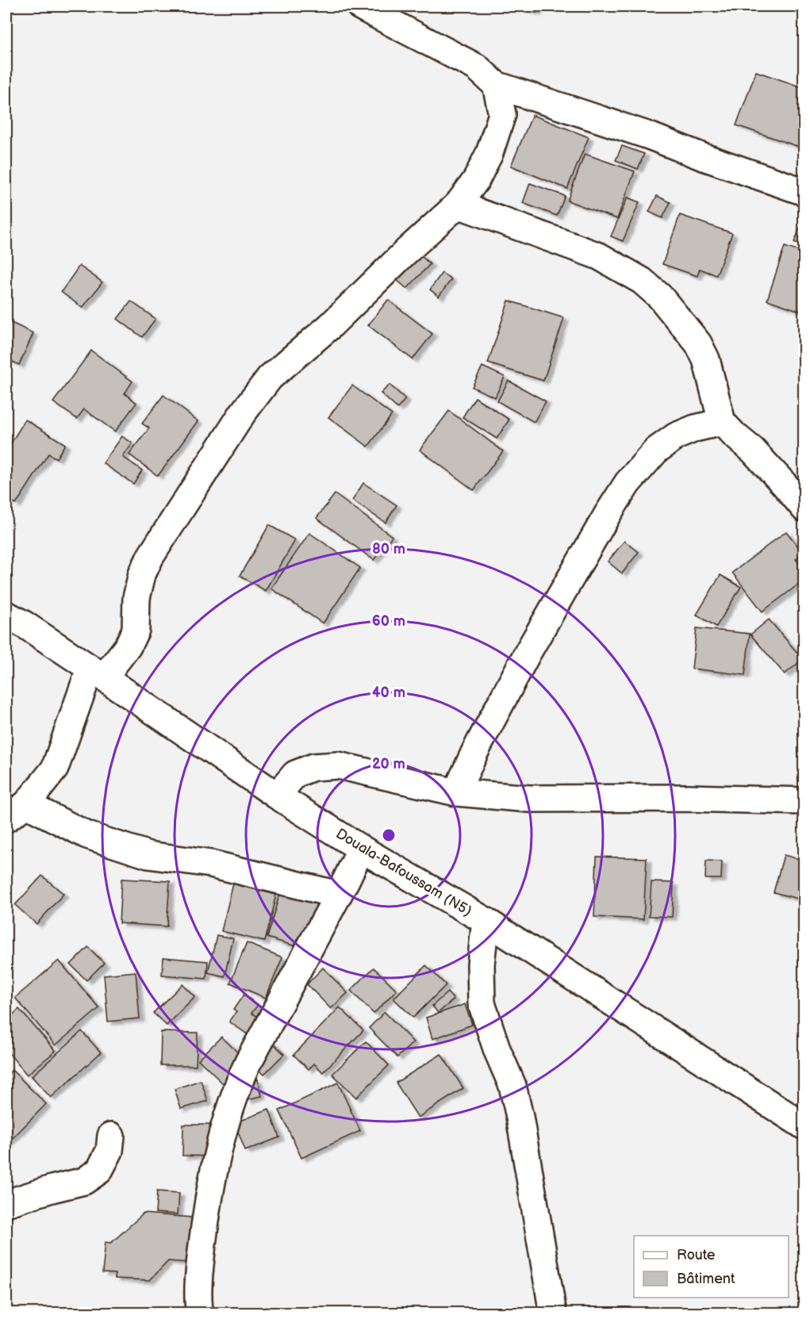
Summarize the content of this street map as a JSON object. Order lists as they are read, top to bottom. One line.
{"streets":{"main road":["Douala-Bafoussam (N5)"]},"legend":["Route","Bâtiment"],"rings":["80 m","60 m","40 m","20 m"]}
